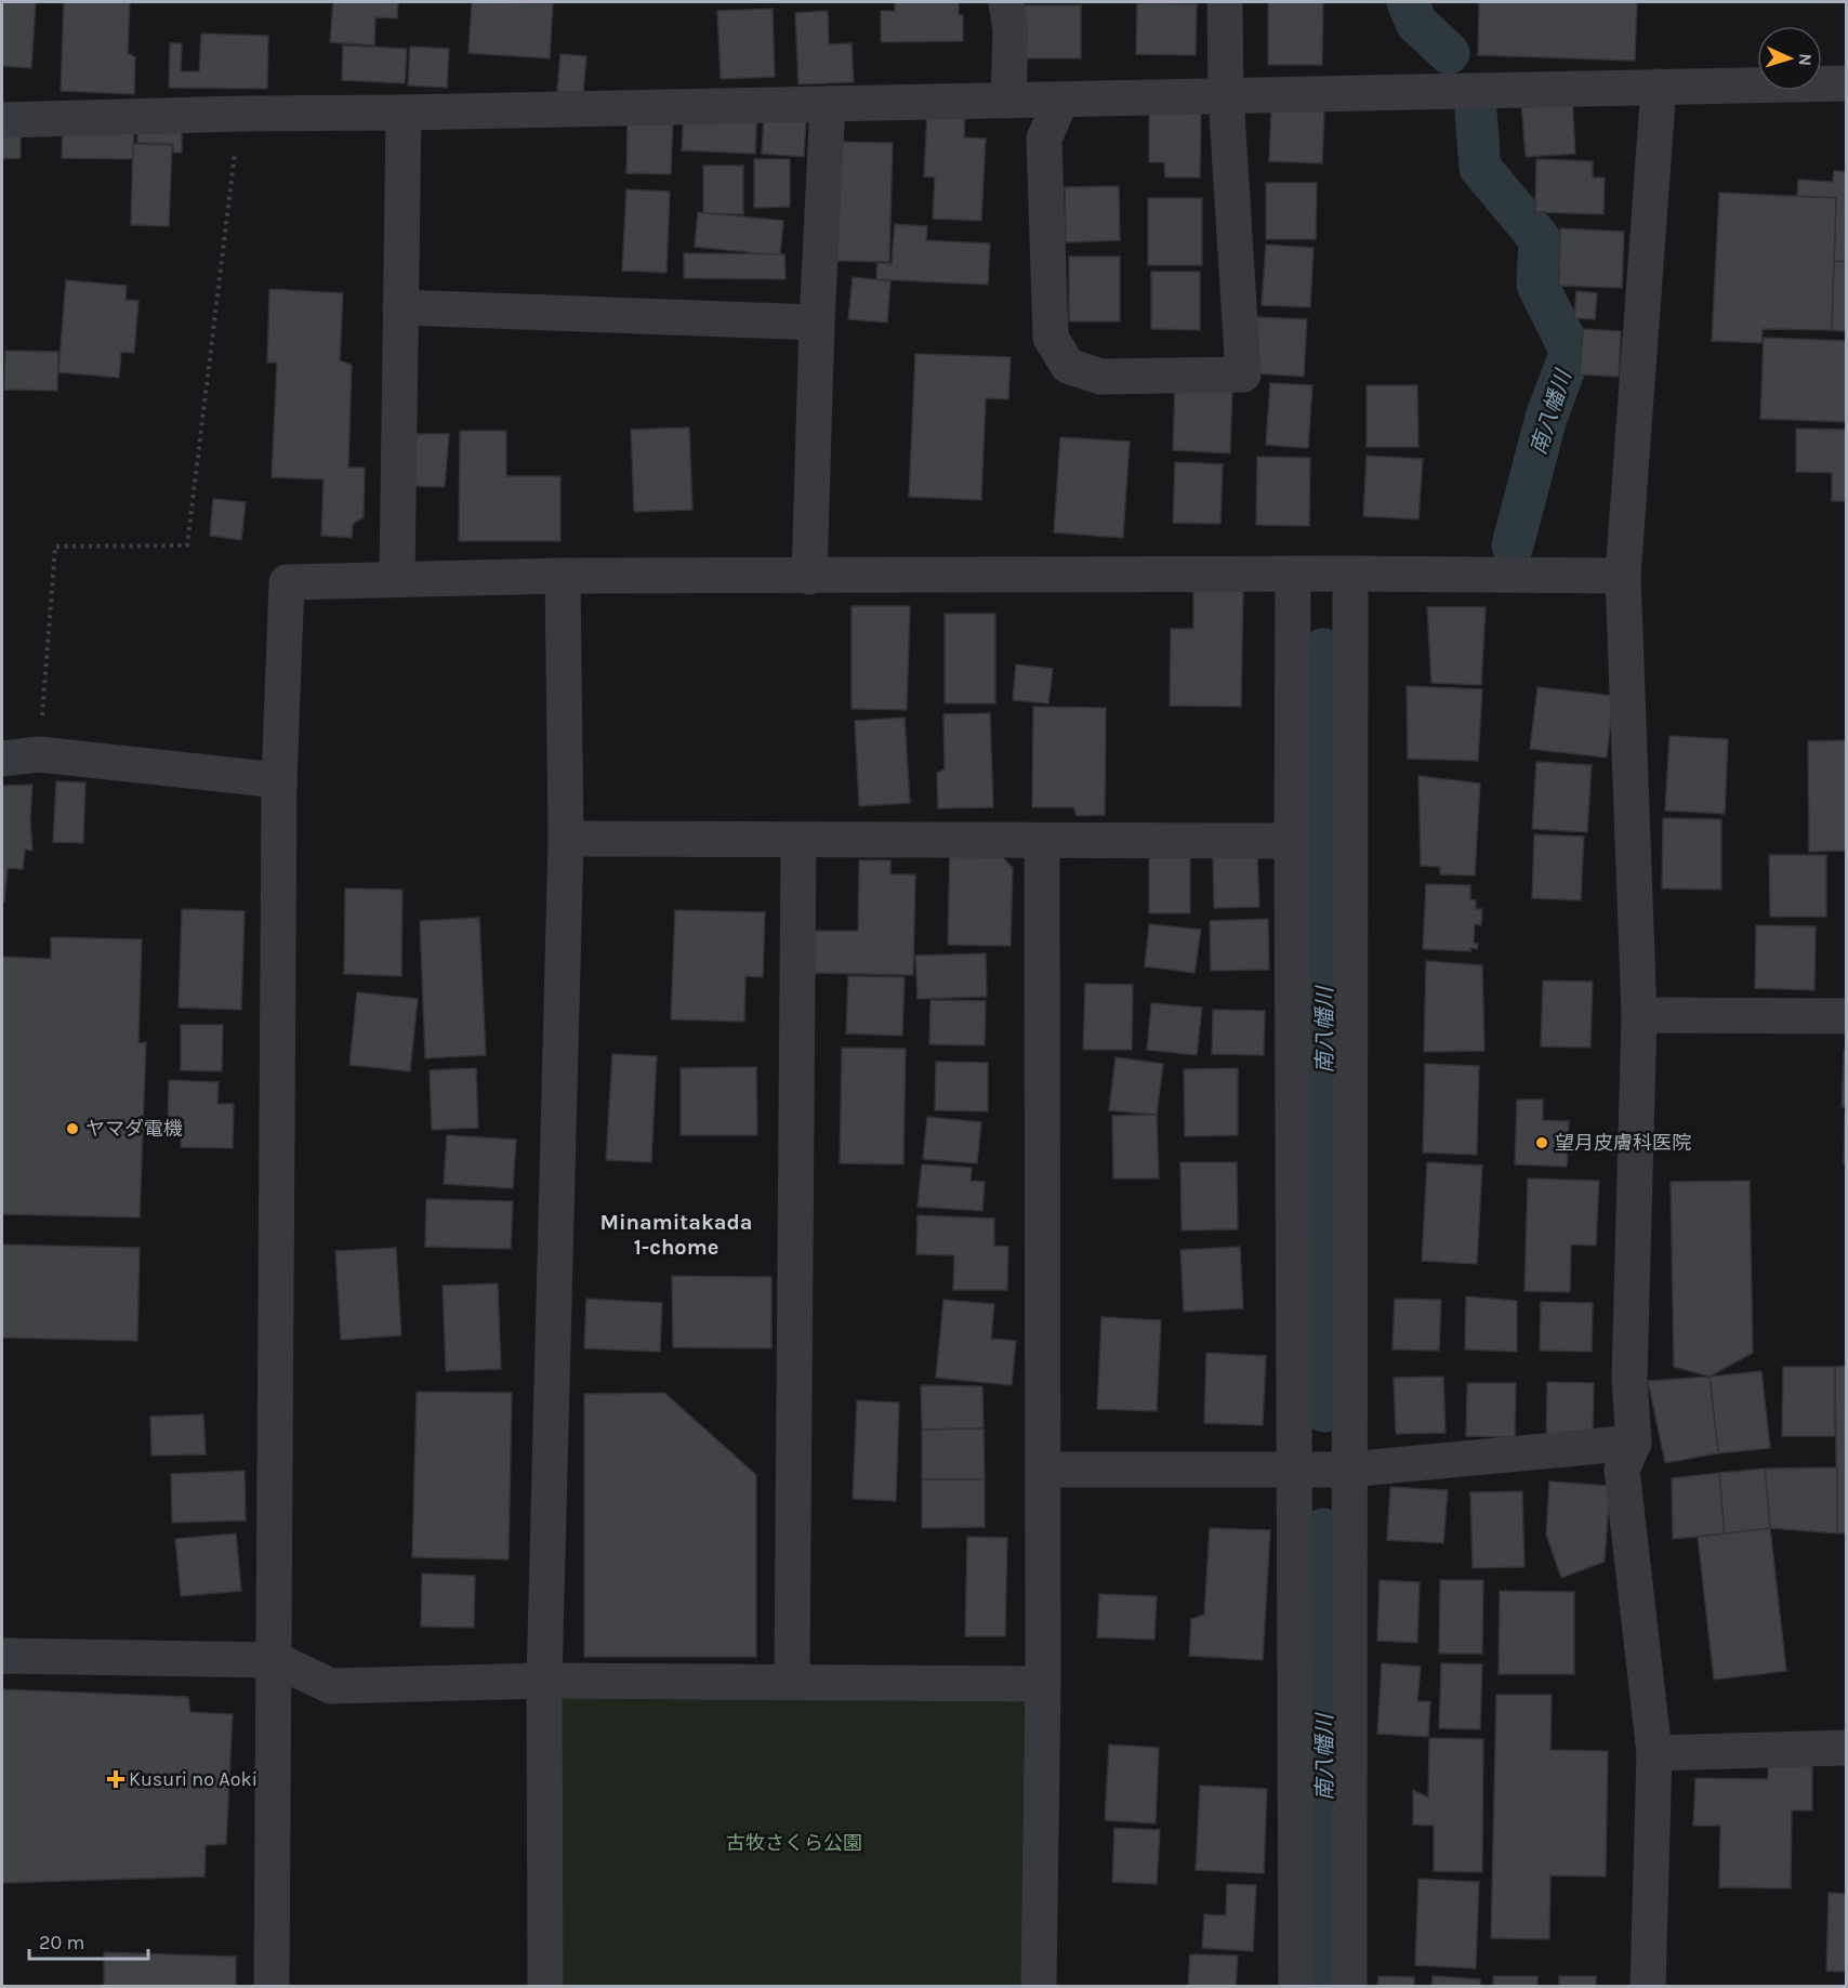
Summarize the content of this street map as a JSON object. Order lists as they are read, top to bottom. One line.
{"districts":["Minamitakada 1-chome"],"water":["南八幡川"],"parks":["古牧さくら公園"],"places":{"other":["ヤマダ電機","望月皮膚科医院"],"health":["Kusuri no Aoki"]},"scale_bar":"20 m","north":"right"}
